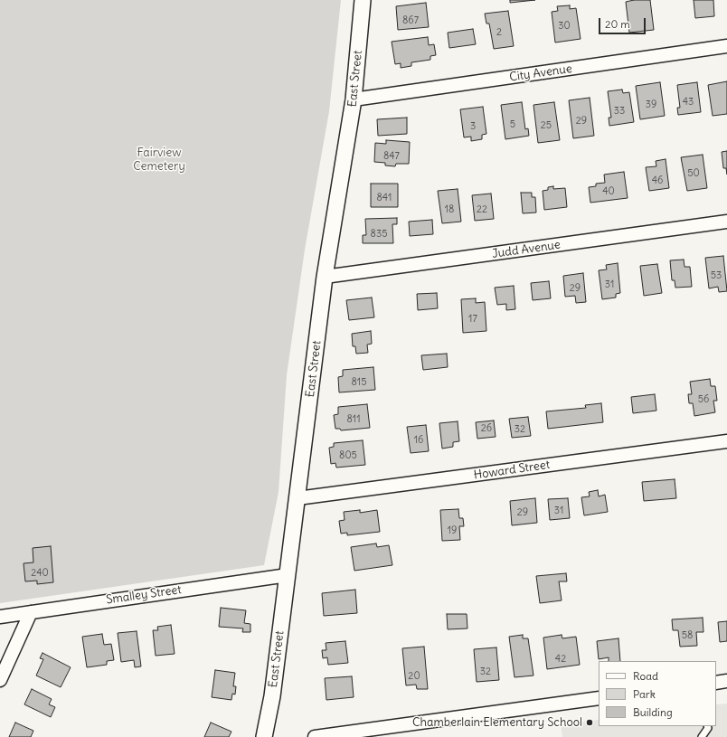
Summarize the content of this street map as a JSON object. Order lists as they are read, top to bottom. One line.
{"streets":{"street":["City Avenue","East Street","Judd Avenue","Howard Street","Smalley Street"]},"crossings":[["City Avenue","East Street"],["East Street","Judd Avenue"],["East Street","Howard Street"],["East Street","Smalley Street"]],"parks":["Fairview Cemetery"],"places":["Chamberlain Elementary School"],"house_numbers":["867","30","2","43","39","33","29","5","25","3","847","50","46","40","841","18","22","835","53","31","29","17","815","56","811","26","32","16","805","31","29","19","240","58","42","32","20"],"legend":["Road","Park","Building"],"scale_bar":"20 m"}
